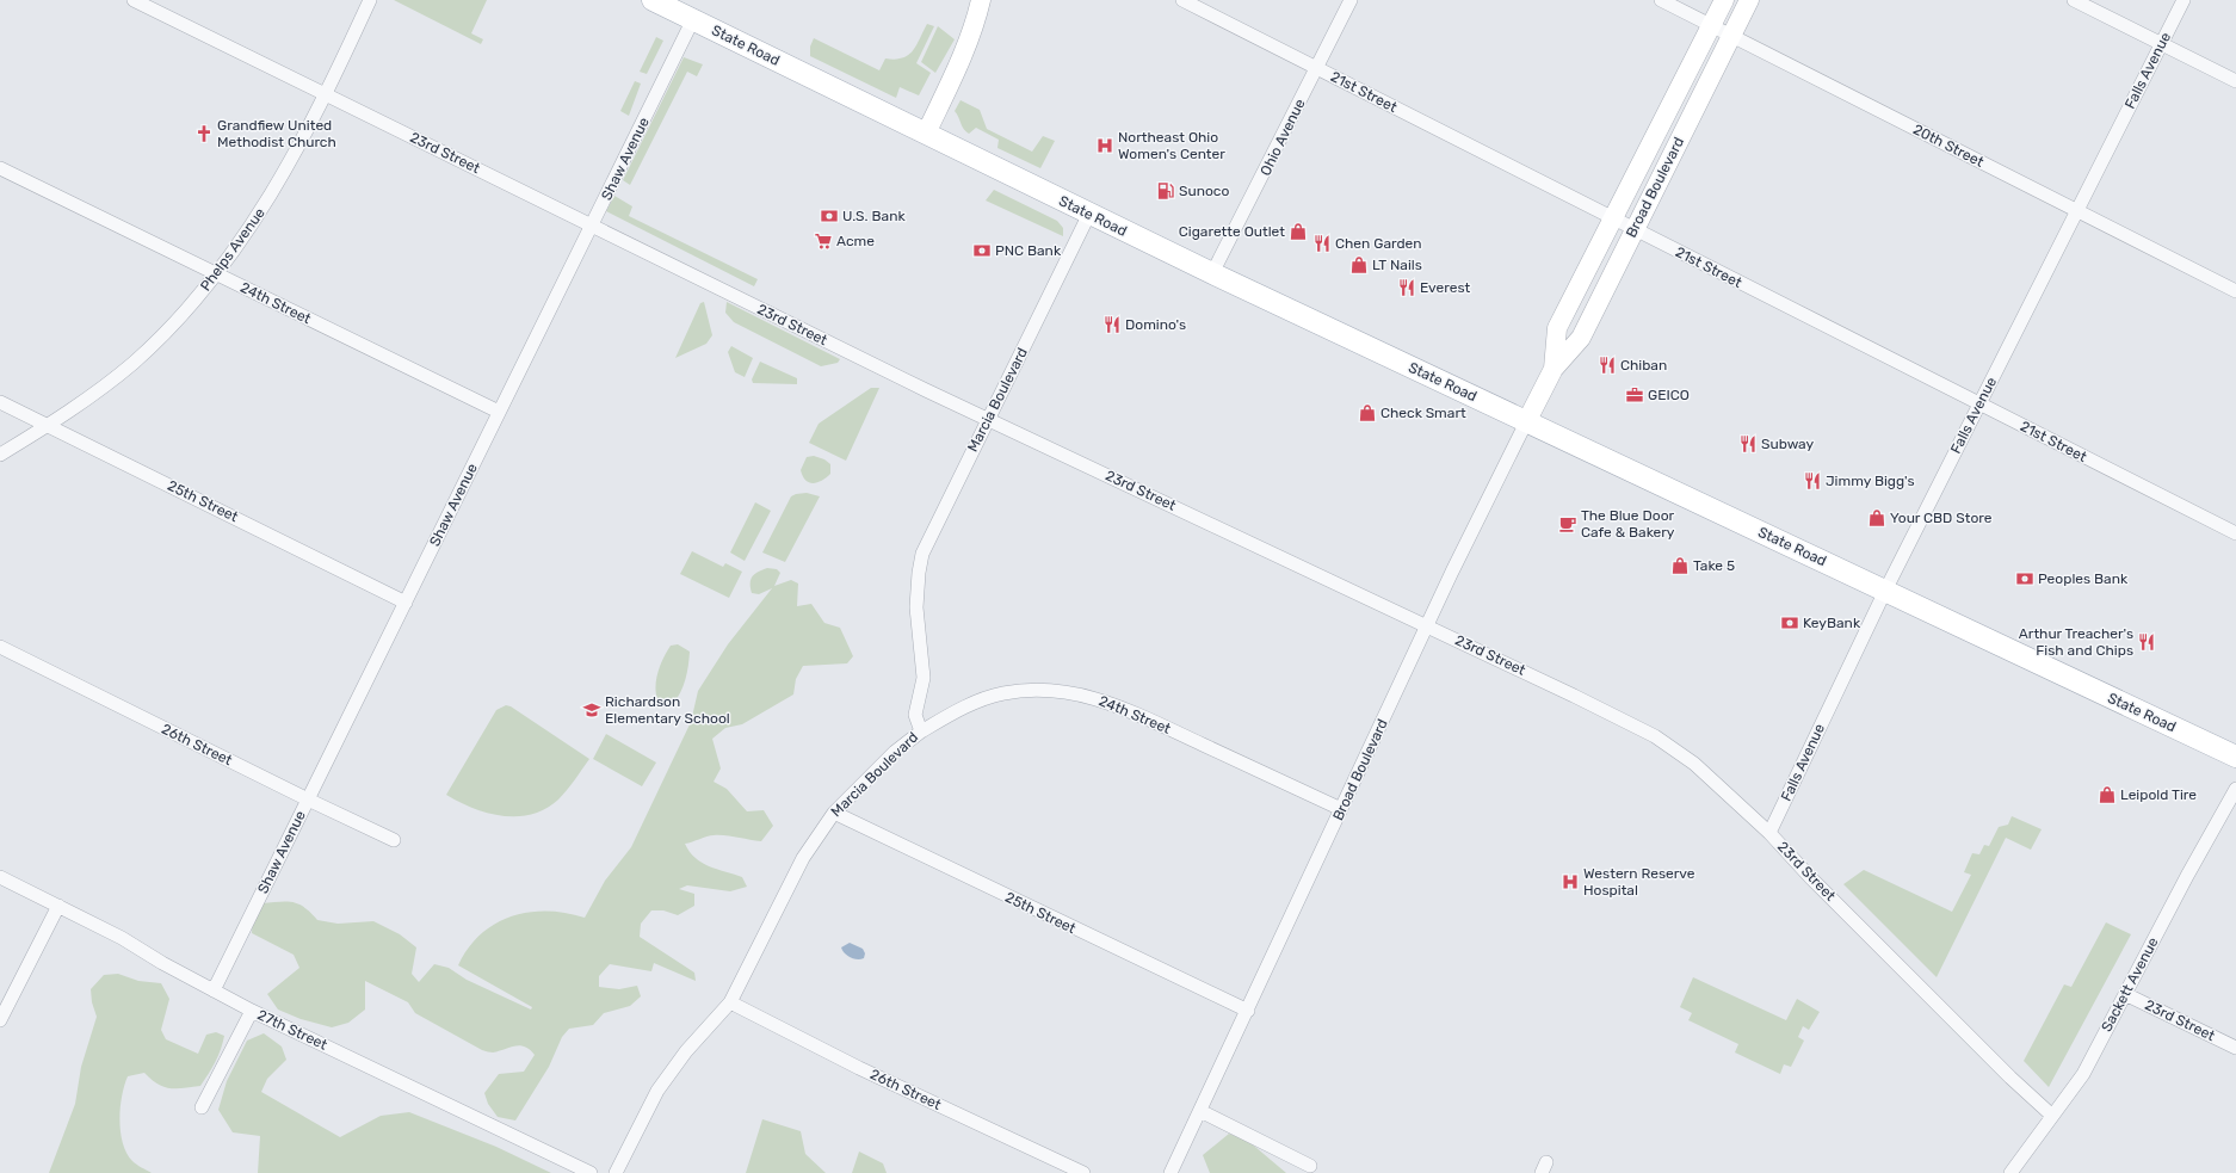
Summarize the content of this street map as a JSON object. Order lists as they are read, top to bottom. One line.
{"streets":{"main road":["State Road","Broad Boulevard"],"street":["Falls Avenue","21st Street","Ohio Avenue","20th Street","23rd Street","Shaw Avenue","Phelps Avenue","24th Street","Marcia Boulevard","25th Street","26th Street","Sackett Avenue","27th Street"]},"crossings":[["State Road","Falls Avenue"],["State Road","Ohio Avenue"],["State Road","Shaw Avenue"],["State Road","Broad Boulevard"],["State Road","Marcia Boulevard"],["Falls Avenue","21st Street"],["Falls Avenue","20th Street"],["Falls Avenue","23rd Street"],["21st Street","Ohio Avenue"],["21st Street","Broad Boulevard"],["20th Street","Broad Boulevard"],["23rd Street","Shaw Avenue"],["23rd Street","Broad Boulevard"],["23rd Street","Phelps Avenue"],["23rd Street","Marcia Boulevard"],["23rd Street","Sackett Avenue"],["Shaw Avenue","24th Street"],["Shaw Avenue","25th Street"],["Shaw Avenue","26th Street"],["Shaw Avenue","27th Street"],["Broad Boulevard","24th Street"],["Broad Boulevard","25th Street"],["Phelps Avenue","24th Street"],["Phelps Avenue","25th Street"],["24th Street","Marcia Boulevard"],["Marcia Boulevard","25th Street"],["Marcia Boulevard","26th Street"]],"places":{"church":["Grandfiew United Methodist Church"],"hospital":["Northeast Ohio Women's Center","Western Reserve Hospital"],"fuel station":["Sunoco"],"bank":["U.S. Bank","PNC Bank","Peoples Bank","KeyBank"],"shop":["Cigarette Outlet","LT Nails","Check Smart","Your CBD Store","Take 5","Leipold Tire"],"supermarket":["Acme"],"restaurant":["Chen Garden","Everest","Domino's","Chiban","Subway","Jimmy Bigg's","Arthur Treacher's Fish and Chips"],"office":["GEICO"],"cafe":["The Blue Door Cafe & Bakery"],"school or university":["Richardson Elementary School"]}}
